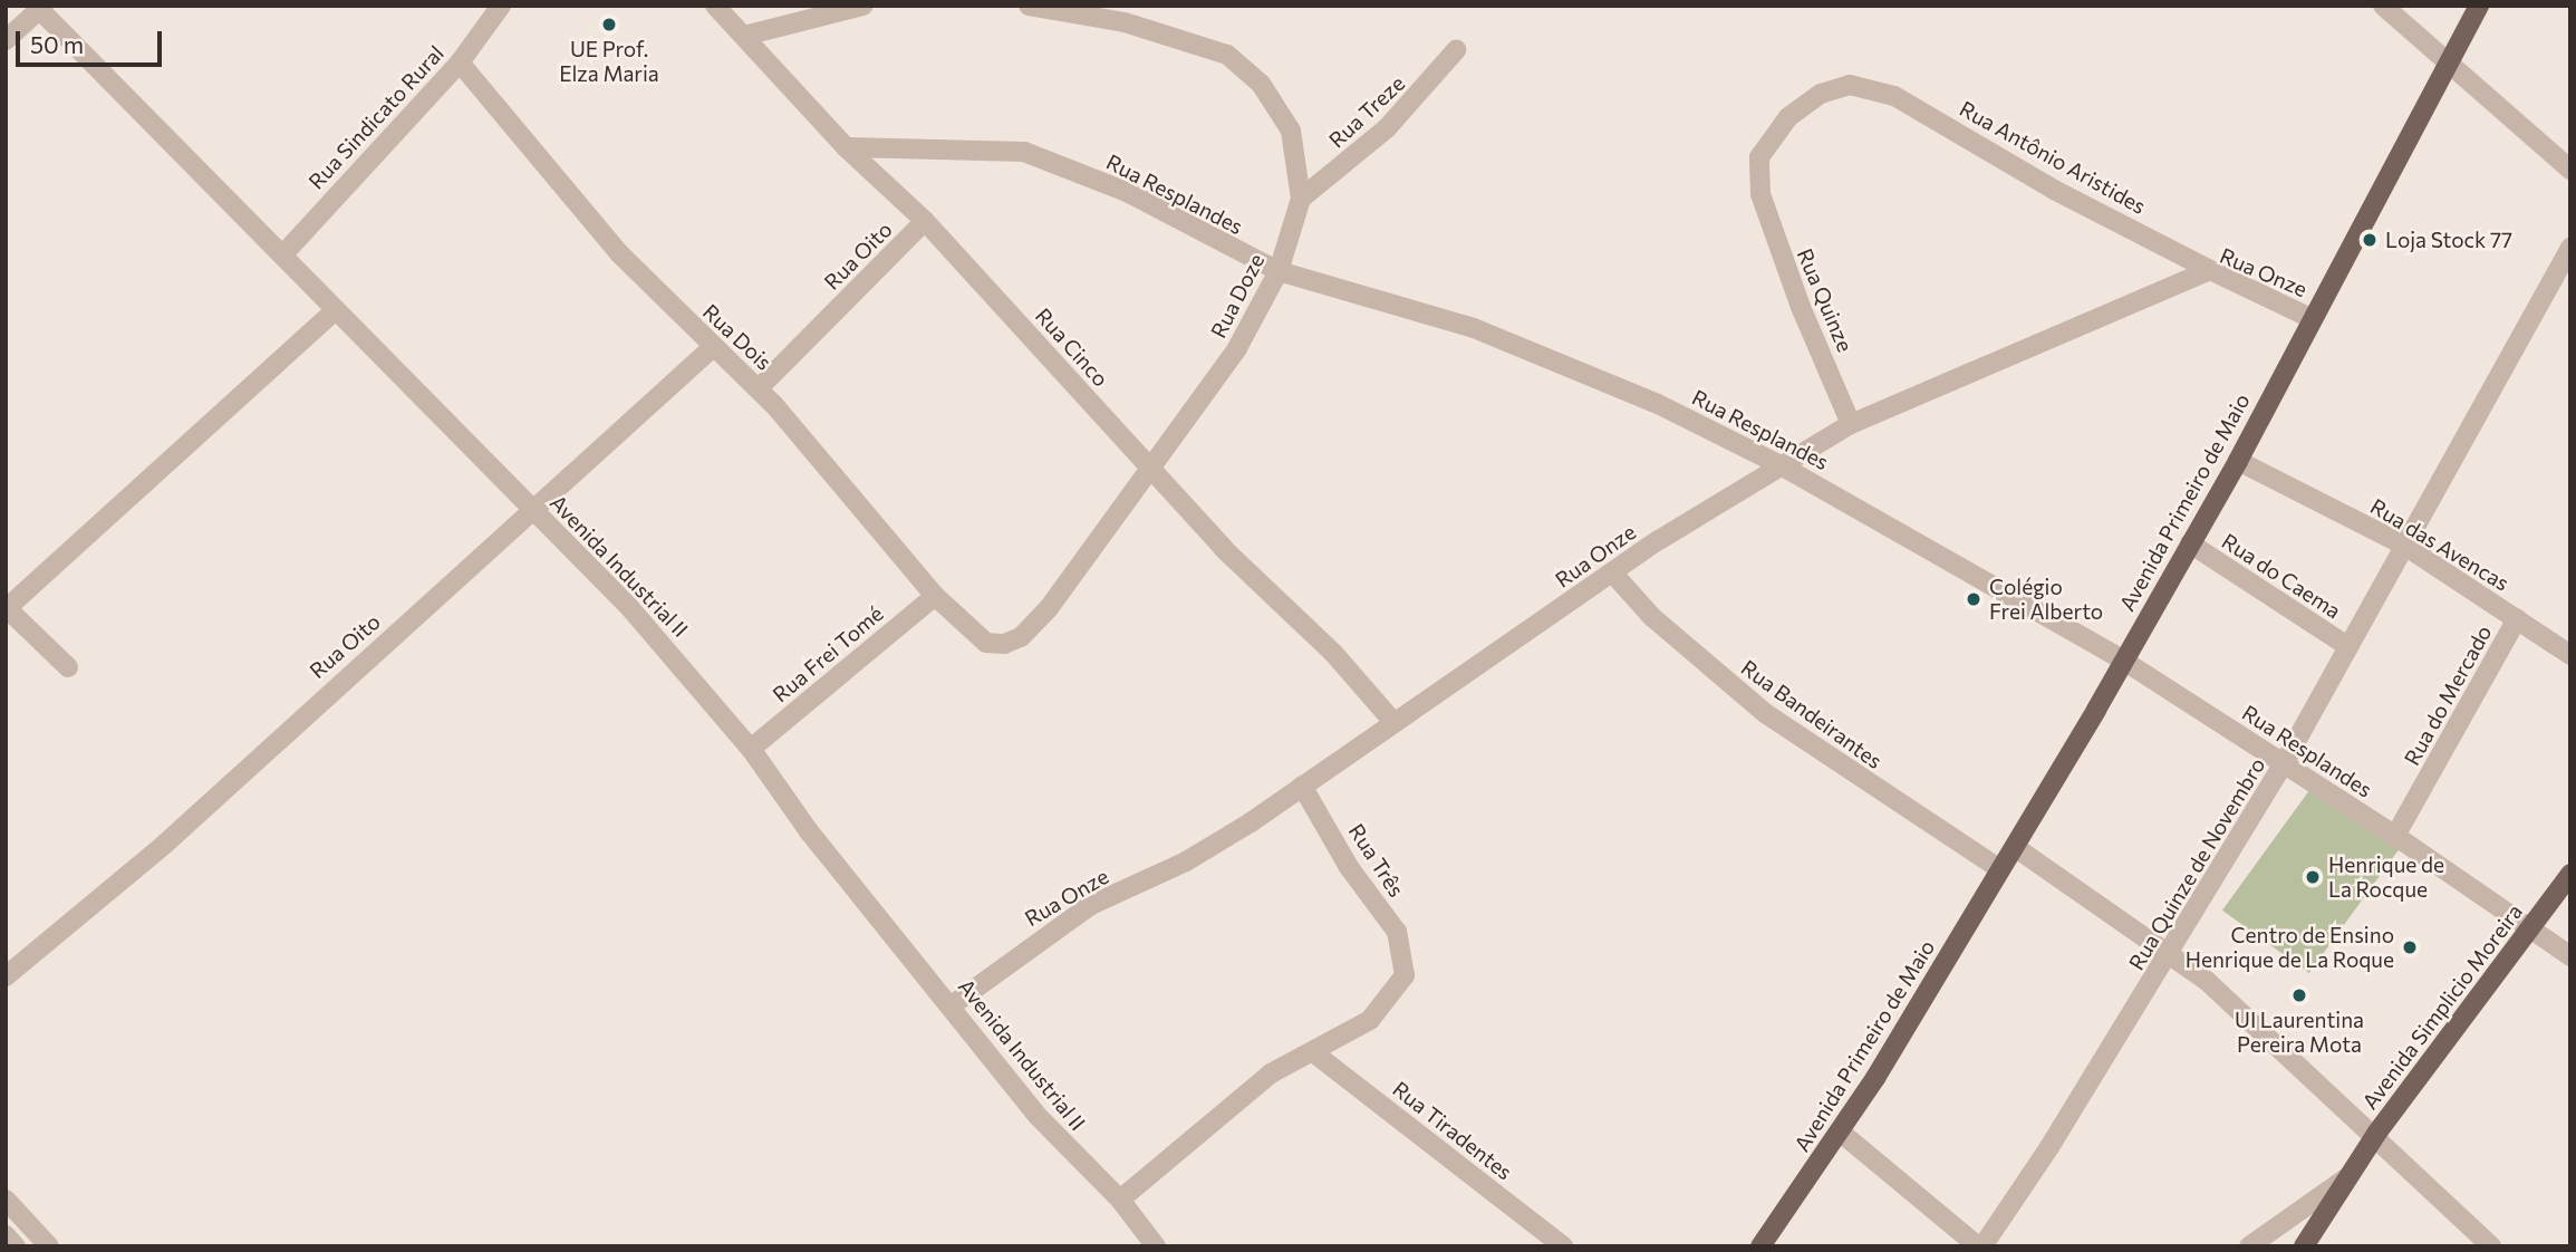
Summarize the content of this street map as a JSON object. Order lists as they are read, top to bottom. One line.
{"streets":{"main road":["Avenida Primeiro de Maio","Avenida Simplicio Moreira"],"street":["Rua Treze","Rua Sindicato Rural","Rua Antônio Aristides","Rua Resplandes","Rua Oito","Rua Onze","Rua Doze","Rua Quinze","Rua Dois","Rua Cinco","Rua das Avencas","Avenida Industrial II","Rua do Caema","Rua Frei Tomé","Rua do Mercado","Rua Bandeirantes","Rua Três","Rua Quinze de Novembro","Rua Tiradentes"]},"crossings":[["Rua Treze","Rua Doze"],["Rua Sindicato Rural","Rua Dois"],["Rua Sindicato Rural","Avenida Industrial II"],["Rua Antônio Aristides","Rua Onze"],["Rua Antônio Aristides","Rua Quinze"],["Rua Resplandes","Rua Onze"],["Rua Resplandes","Rua Doze"],["Rua Resplandes","Rua Cinco"],["Rua Resplandes","Avenida Primeiro de Maio"],["Rua Resplandes","Rua do Mercado"],["Rua Resplandes","Rua Quinze de Novembro"],["Rua Resplandes","Avenida Simplicio Moreira"],["Rua Oito","Rua Dois"],["Rua Oito","Rua Cinco"],["Rua Oito","Avenida Industrial II"],["Rua Onze","Rua Quinze"],["Rua Onze","Rua Cinco"],["Rua Onze","Avenida Primeiro de Maio"],["Rua Onze","Avenida Industrial II"],["Rua Onze","Rua Bandeirantes"],["Rua Onze","Rua Três"],["Rua Doze","Rua Dois"],["Rua Doze","Rua Cinco"],["Rua Dois","Rua Frei Tomé"],["Avenida Primeiro de Maio","Rua das Avencas"],["Avenida Primeiro de Maio","Rua do Caema"],["Avenida Primeiro de Maio","Rua Bandeirantes"],["Rua das Avencas","Rua do Mercado"],["Rua das Avencas","Rua Quinze de Novembro"],["Avenida Industrial II","Rua Frei Tomé"],["Rua do Caema","Rua Quinze de Novembro"],["Rua Três","Rua Tiradentes"]],"places":["UE Prof. Elza Maria","Loja Stock 77","Colégio Frei Alberto","Henrique de La Rocque","Centro de Ensino Henrique de La Roque","UI Laurentina Pereira Mota"],"scale_bar":"50 m"}
